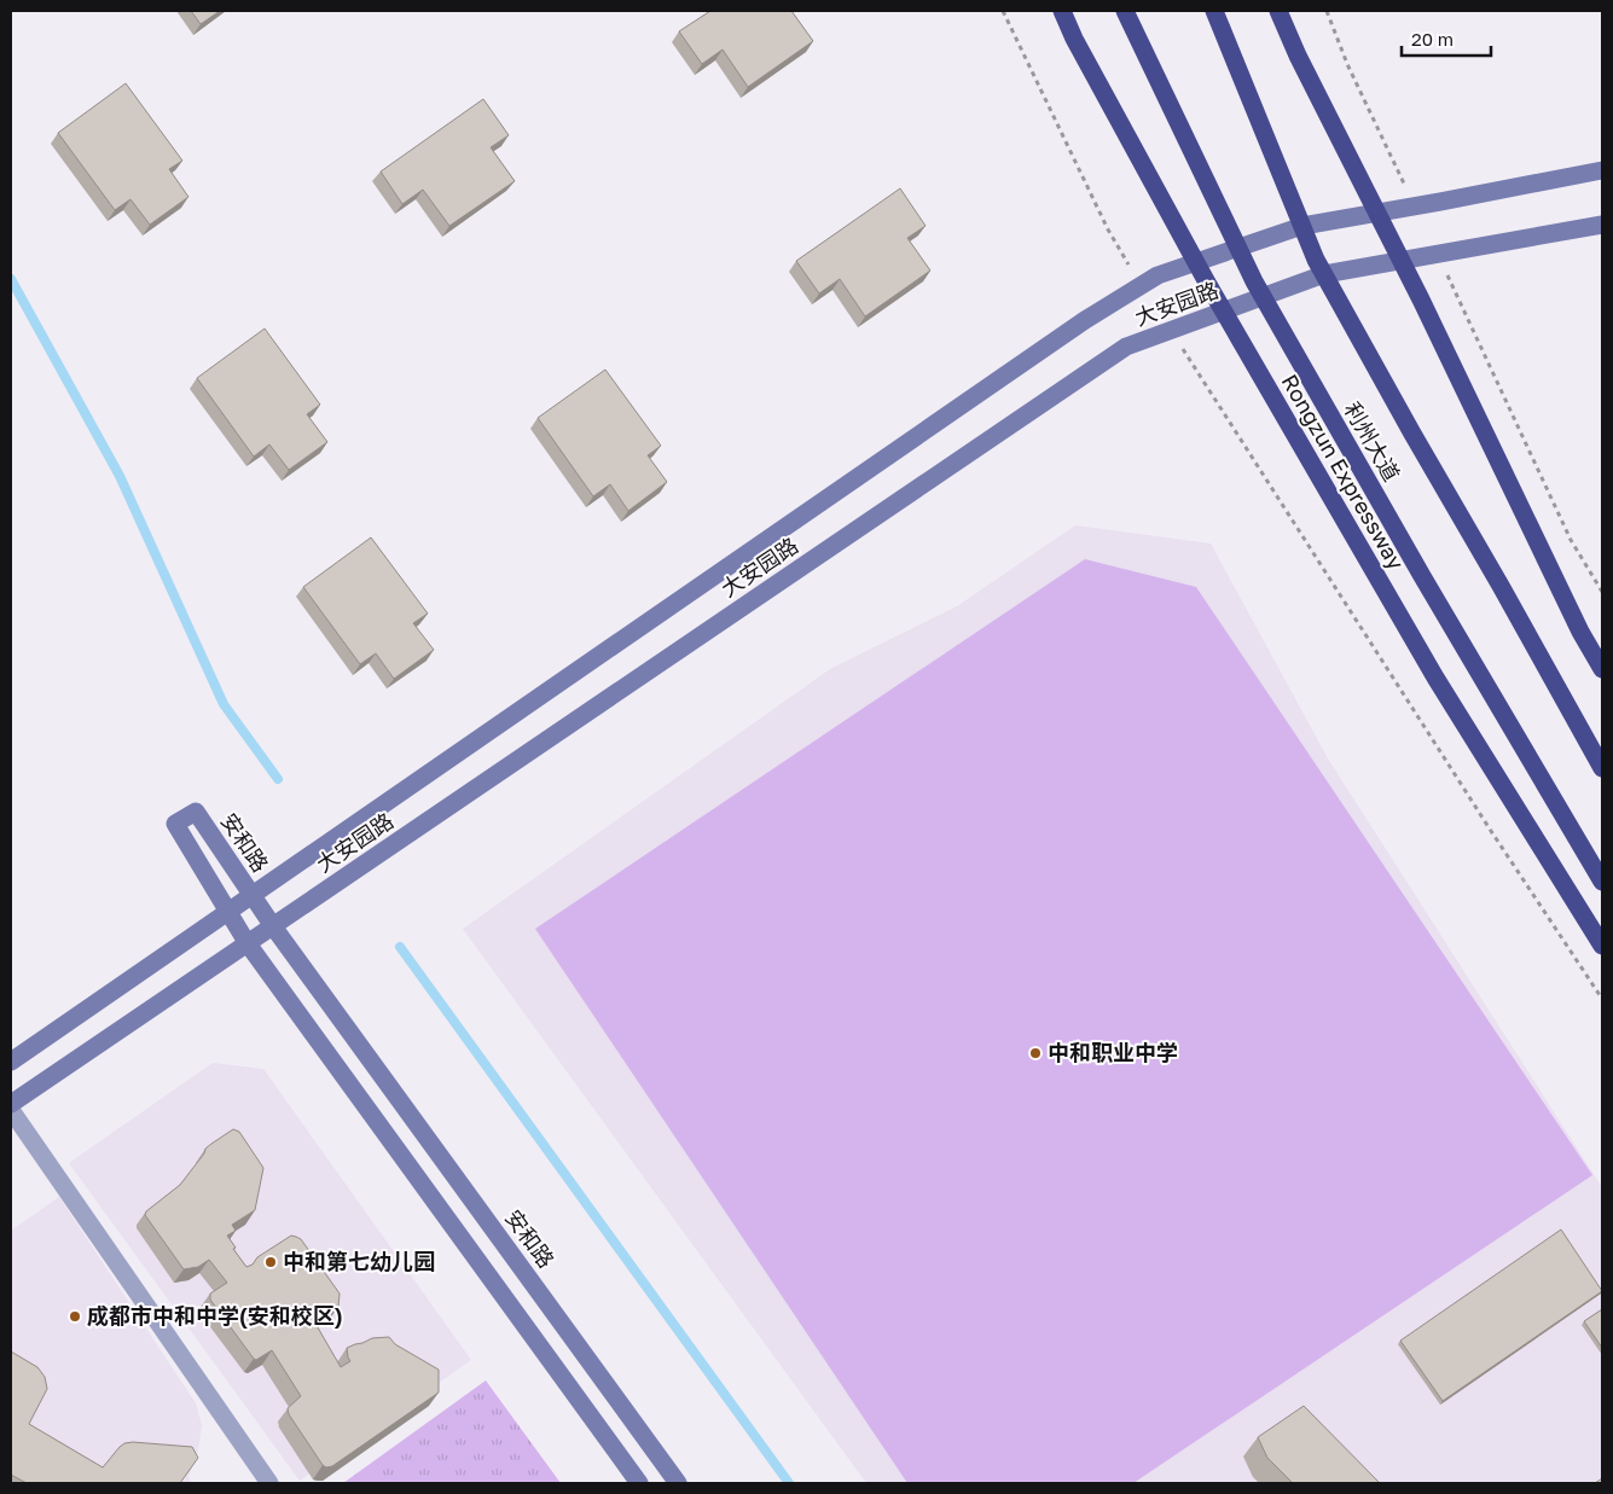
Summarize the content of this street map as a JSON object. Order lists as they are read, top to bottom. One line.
{"streets":{"highway":["利州大道","Rongzun Expressway"],"street":["大安园路","安和路"]},"crossings":[["大安园路","利州大道"],["大安园路","安和路"]],"places":["中和职业中学","中和第七幼儿园","成都市中和中学(安和校区)"],"scale_bar":"20 m"}
